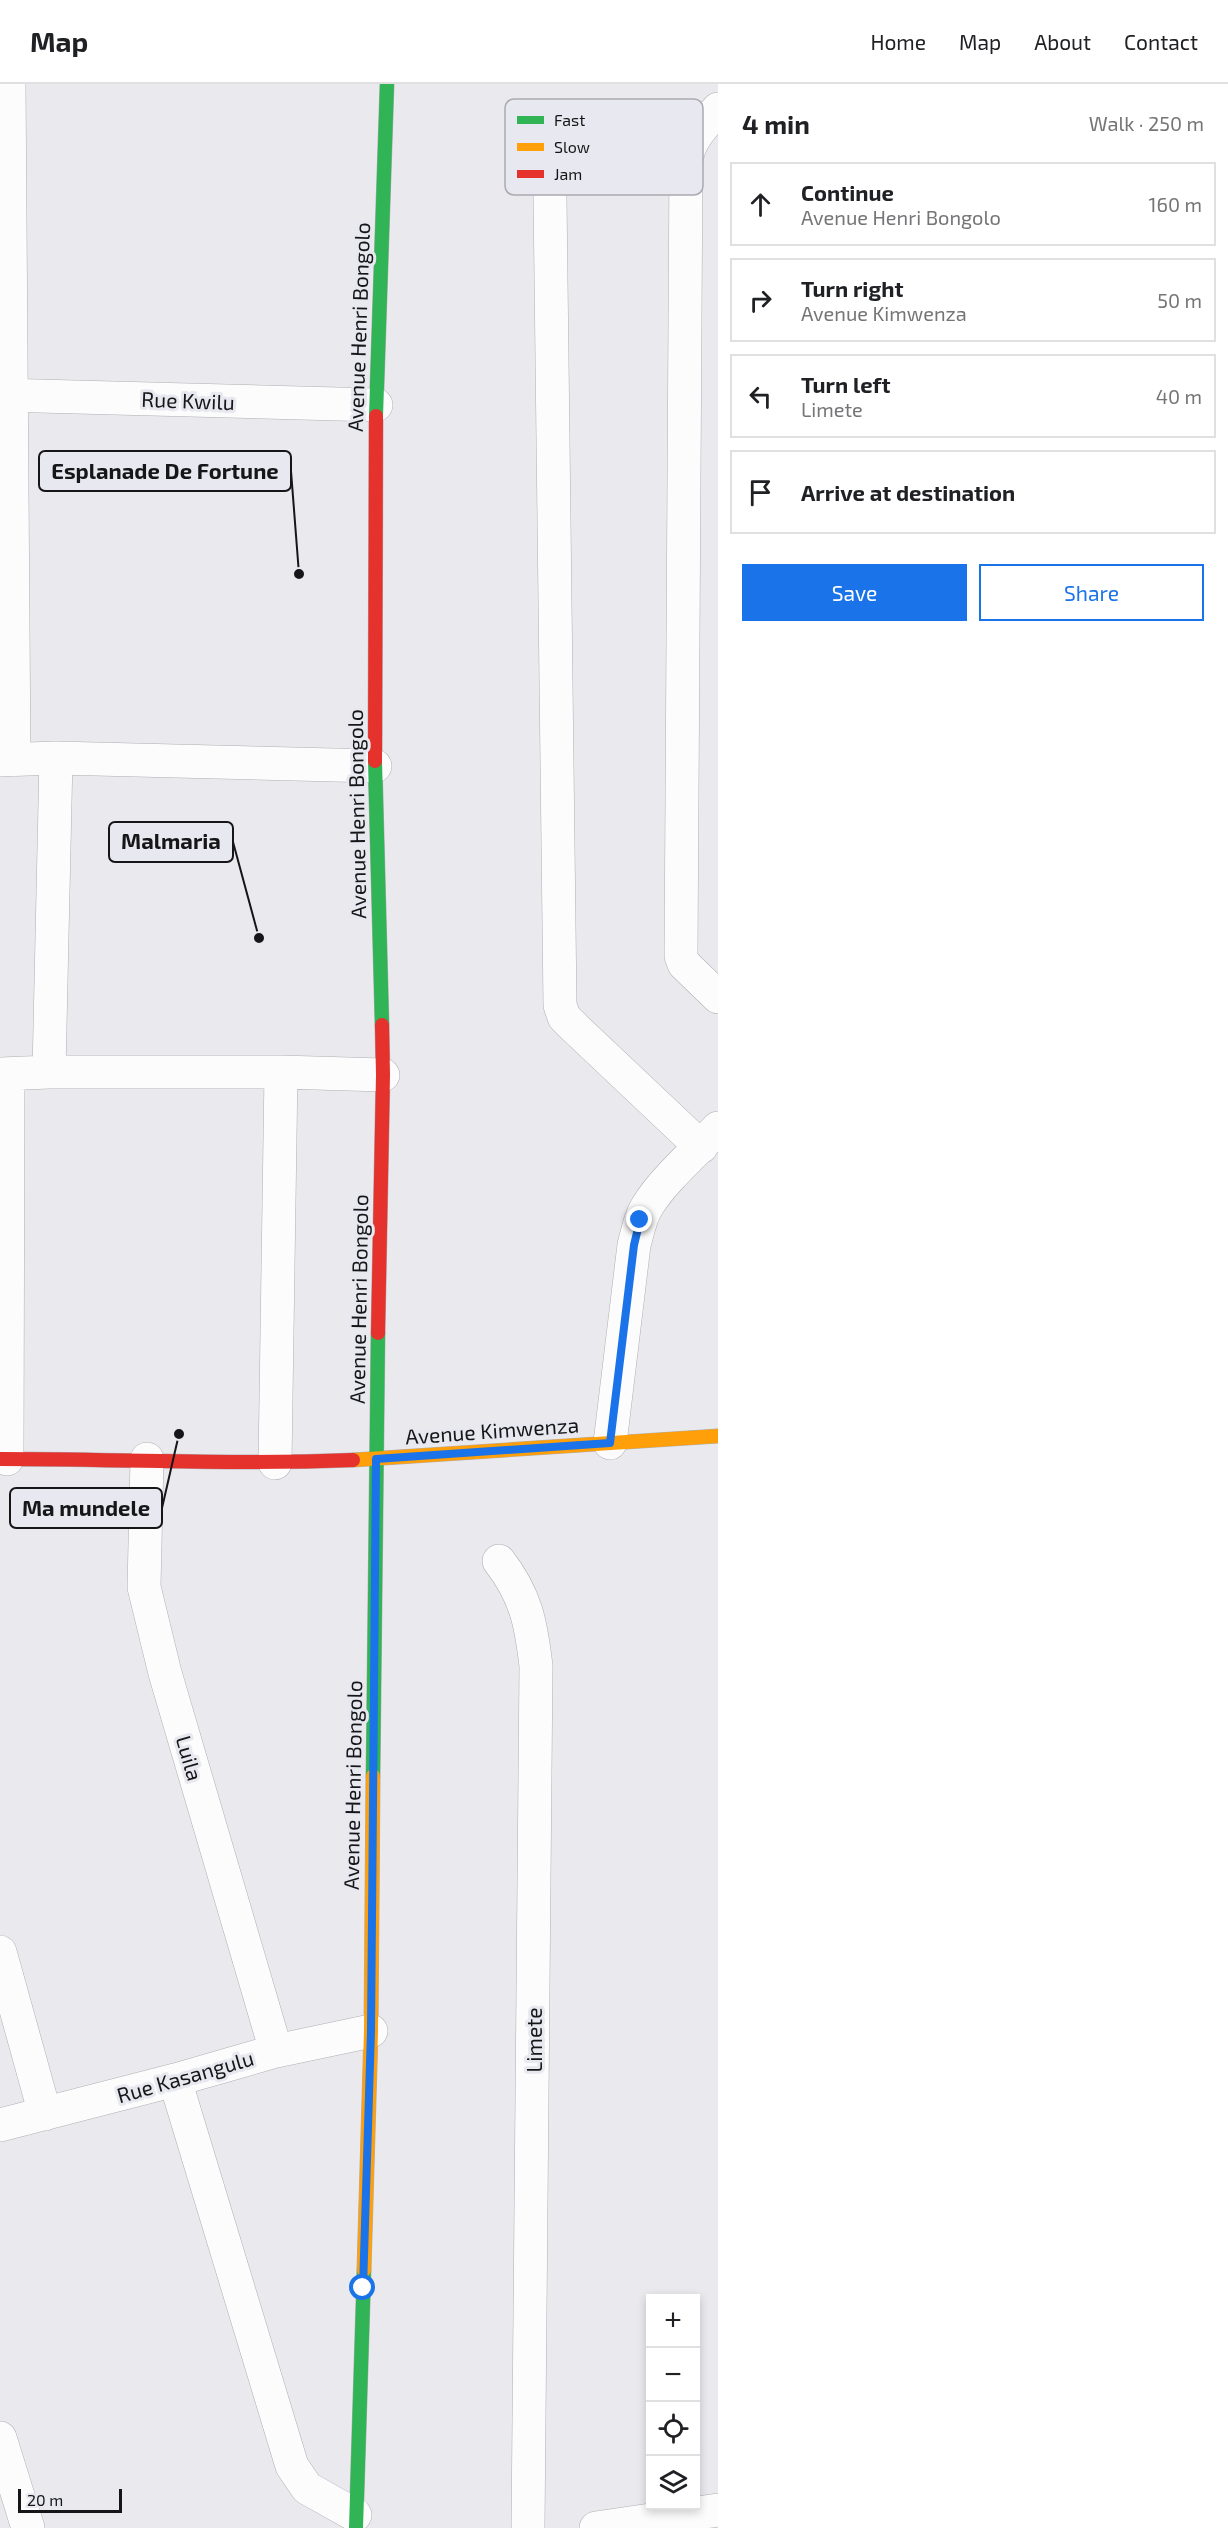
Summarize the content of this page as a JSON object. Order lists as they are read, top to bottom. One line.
{"streets":{"street":["Avenue Henri Bongolo","Rue Kwilu","Avenue Kimwenza","Luila","Limete","Rue Kasangulu"]},"crossings":[["Avenue Henri Bongolo","Rue Kwilu"],["Avenue Henri Bongolo","Avenue Kimwenza"],["Avenue Henri Bongolo","Rue Kasangulu"],["Avenue Kimwenza","Luila"],["Luila","Rue Kasangulu"]],"places":["Esplanade De Fortune","Malmaria","Ma mundele"],"legend":["Fast","Slow","Jam"],"scale_bar":"20 m","page":{"header":"Map","nav":["Home","Map","About","Contact"],"heading":["4 min","Walk · 250 m"],"list":[["Continue","Avenue Henri Bongolo","160 m"],["Turn right","Avenue Kimwenza","50 m"],["Turn left","Limete","40 m"],"Arrive at destination"],"buttons":["Save","Share"],"map_buttons":["+","−"],"scale":"20 m"}}
